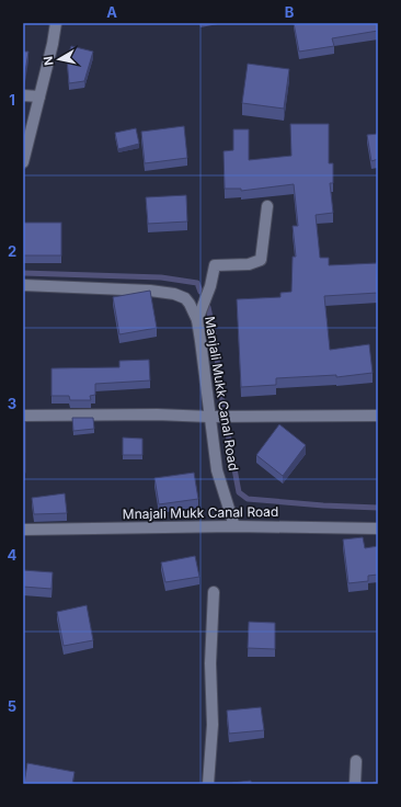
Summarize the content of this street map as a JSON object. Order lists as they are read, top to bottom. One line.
{"streets":{"street":["Manjali Mukk Canal Road","Mnajali Mukk Canal Road"]},"crossings":[["Manjali Mukk Canal Road","Mnajali Mukk Canal Road"]],"north":"left","grid":{"columns":["A","B"],"rows":["1","2","3","4","5"]}}
